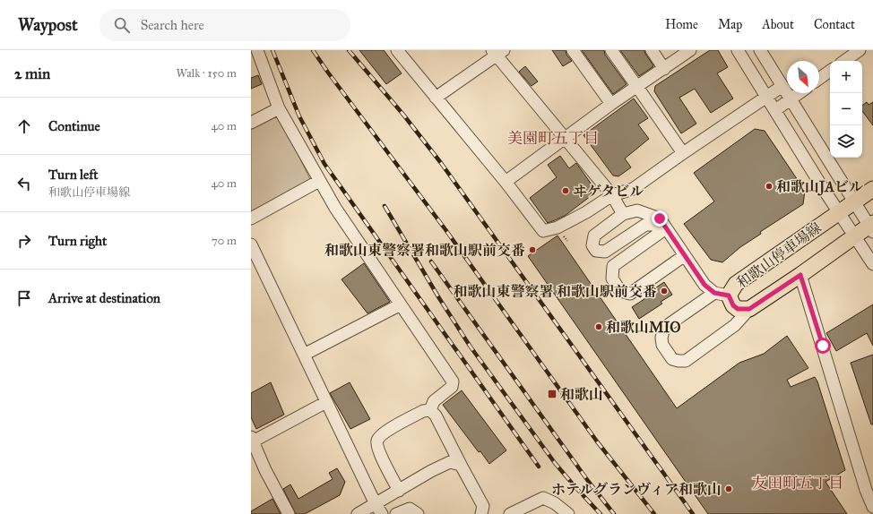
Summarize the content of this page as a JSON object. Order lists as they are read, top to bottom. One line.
{"streets":{"main road":["和歌山停車場線"]},"districts":["美園町五丁目","友田町五丁目"],"places":{"other":["和歌山JAビル","ヰゲタビル","和歌山東警察署和歌山駅前交番","和歌山東警察署 和歌山駅前交番","和歌山MIO","ホテルグランヴィア和歌山"],"transit":["和歌山"]},"north":"bottom right","page":{"header":"Waypost","search":"Search here","nav":["Home","Map","About","Contact"],"heading":["2 min","Walk · 150 m"],"map_buttons":["+","−"],"list":[["Continue","40 m"],["Turn left","和歌山停車場線","40 m"],["Turn right","70 m"],"Arrive at destination"]}}
